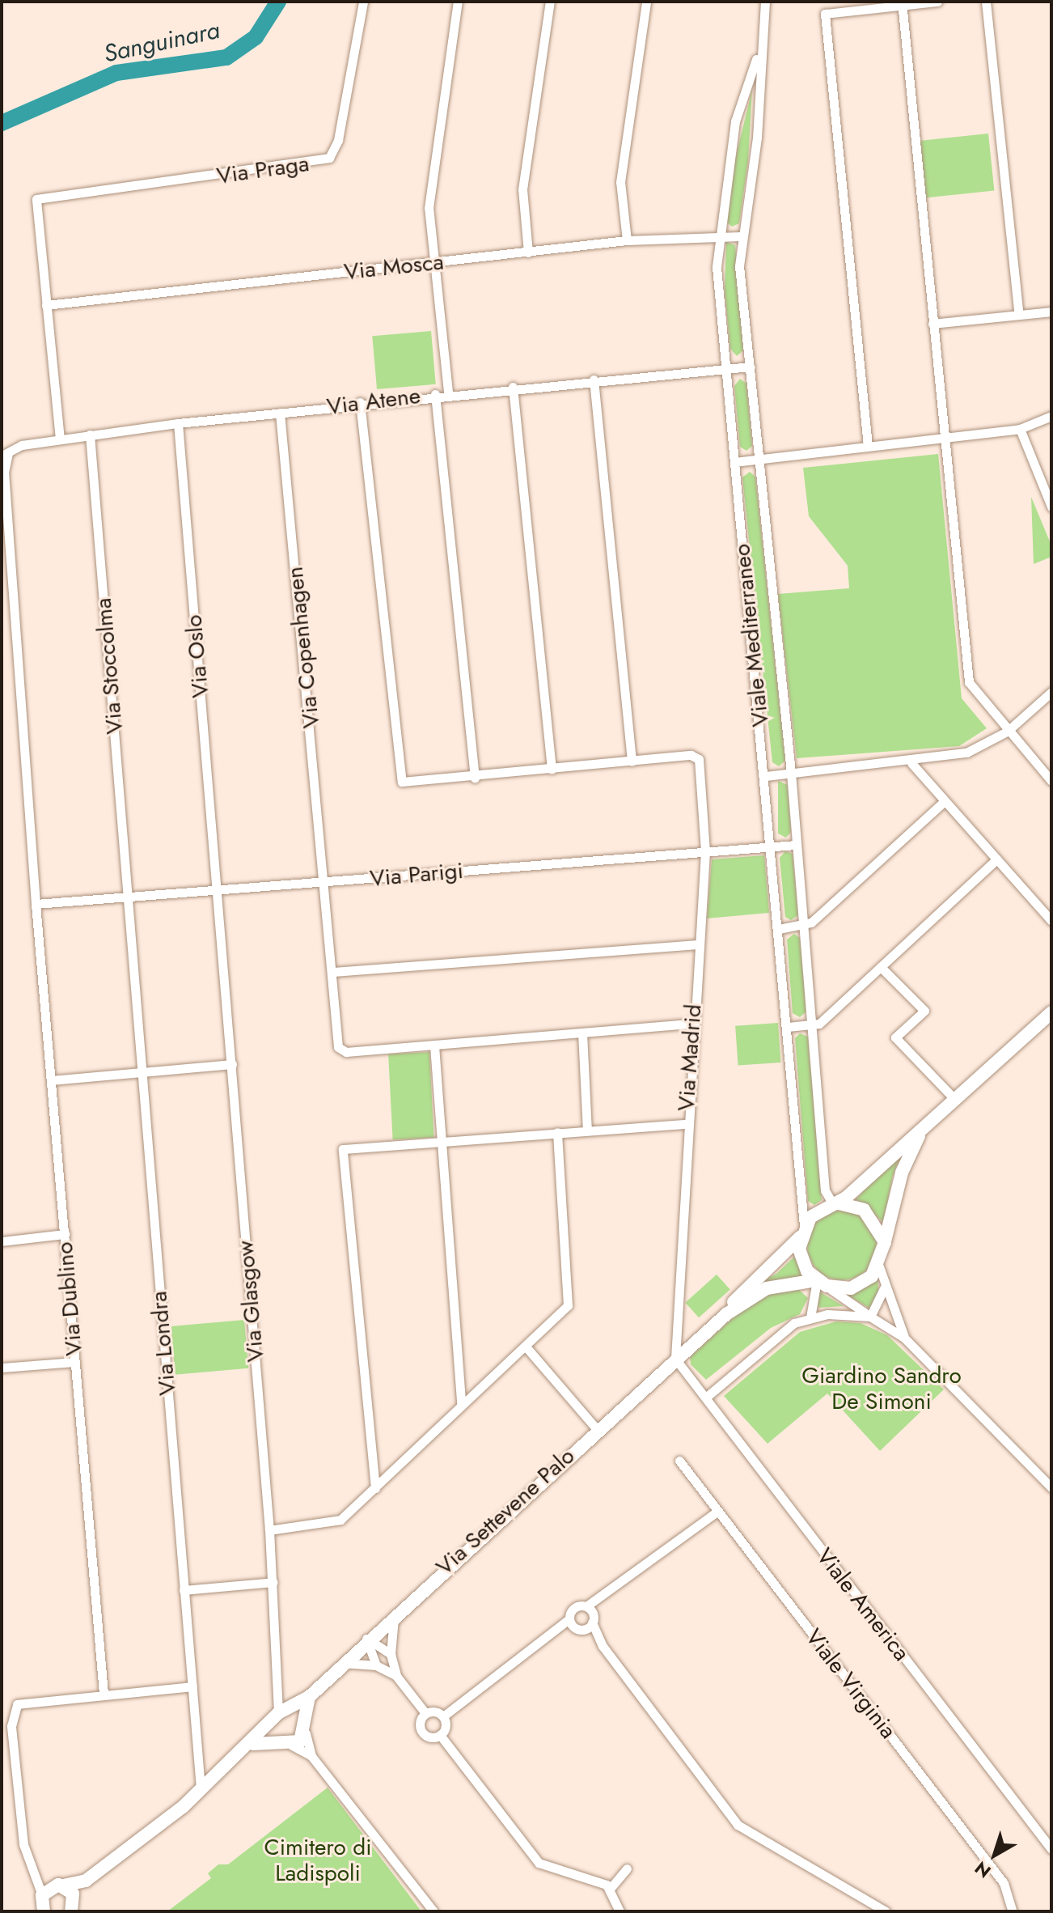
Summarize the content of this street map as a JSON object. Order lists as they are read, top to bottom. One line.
{"streets":{"street":["Via Praga","Via Mosca","Via Atene","Viale Mediterraneo","Via Copenhagen","Via Oslo","Via Stoccolma","Via Parigi","Via Madrid","Via Dublino","Via Glasgow","Via Londra","Via Settevene Palo","Viale America","Viale Virginia"]},"crossings":[["Via Praga","Via Mosca"],["Via Mosca","Viale Mediterraneo"],["Via Atene","Viale Mediterraneo"],["Via Atene","Via Copenhagen"],["Via Atene","Via Oslo"],["Via Atene","Via Stoccolma"],["Via Atene","Via Dublino"],["Viale Mediterraneo","Via Parigi"],["Viale Mediterraneo","Via Settevene Palo"],["Via Copenhagen","Via Parigi"],["Via Oslo","Via Parigi"],["Via Oslo","Via Glasgow"],["Via Stoccolma","Via Parigi"],["Via Stoccolma","Via Londra"],["Via Parigi","Via Madrid"],["Via Parigi","Via Dublino"],["Via Parigi","Via Glasgow"],["Via Parigi","Via Londra"],["Via Madrid","Via Settevene Palo"],["Via Madrid","Viale America"],["Via Glasgow","Via Settevene Palo"],["Via Londra","Via Settevene Palo"],["Via Settevene Palo","Viale America"]],"water":["Sanguinara"],"parks":["Giardino Sandro De Simoni","Cimitero di Ladispoli"],"north":"bottom left"}
